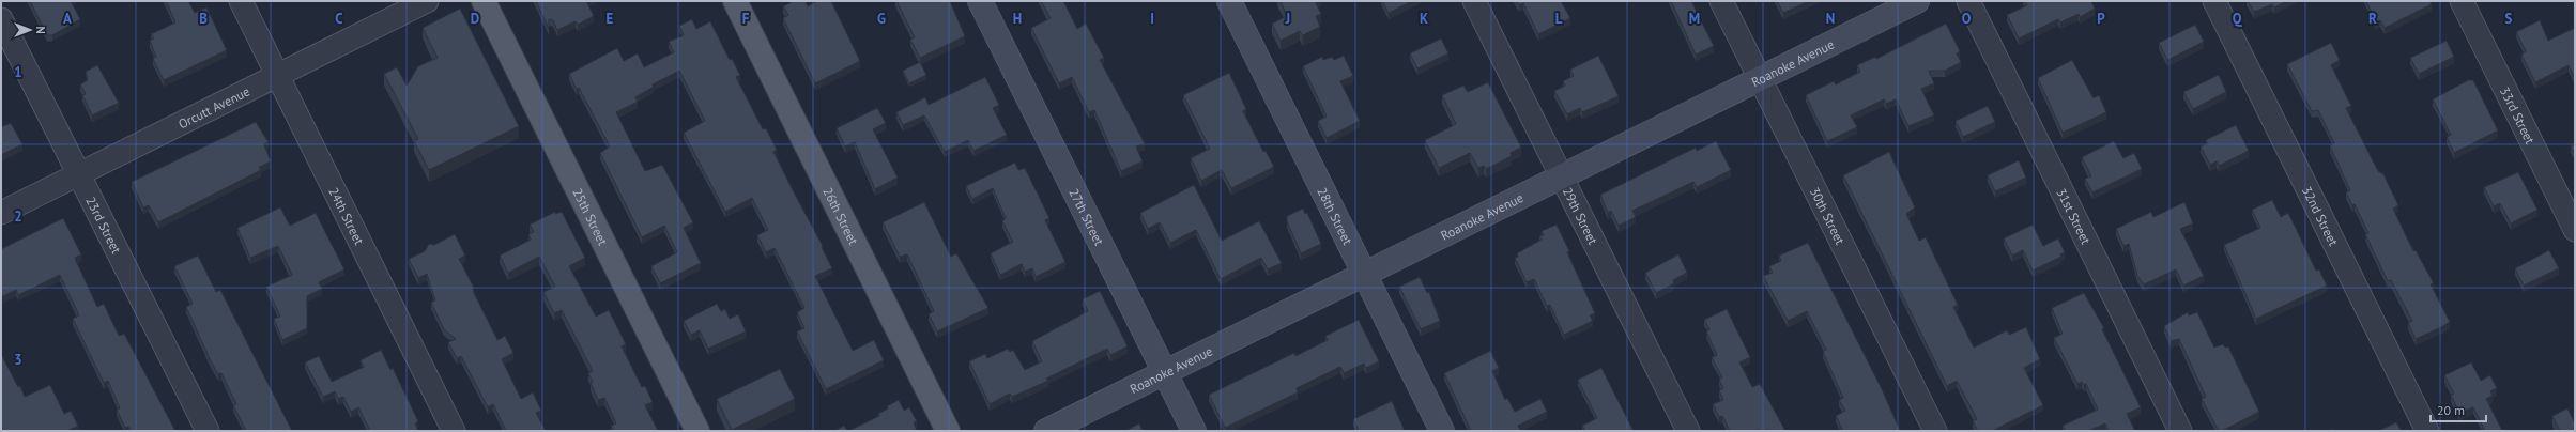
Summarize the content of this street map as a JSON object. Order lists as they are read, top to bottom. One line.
{"streets":{"main road":["25th Street","26th Street"],"street":["Roanoke Avenue","Orcutt Avenue","33rd Street","24th Street","27th Street","28th Street","29th Street","30th Street","31st Street","32nd Street","23rd Street"]},"crossings":[["Roanoke Avenue","27th Street"],["Roanoke Avenue","28th Street"],["Roanoke Avenue","29th Street"],["Roanoke Avenue","30th Street"],["Orcutt Avenue","24th Street"],["Orcutt Avenue","23rd Street"]],"scale_bar":"20 m","north":"right","grid":{"columns":["A","B","C","D","E","F","G","H","I","J","K","L","M","N","O","P","Q","R","S"],"rows":["1","2","3"]}}
